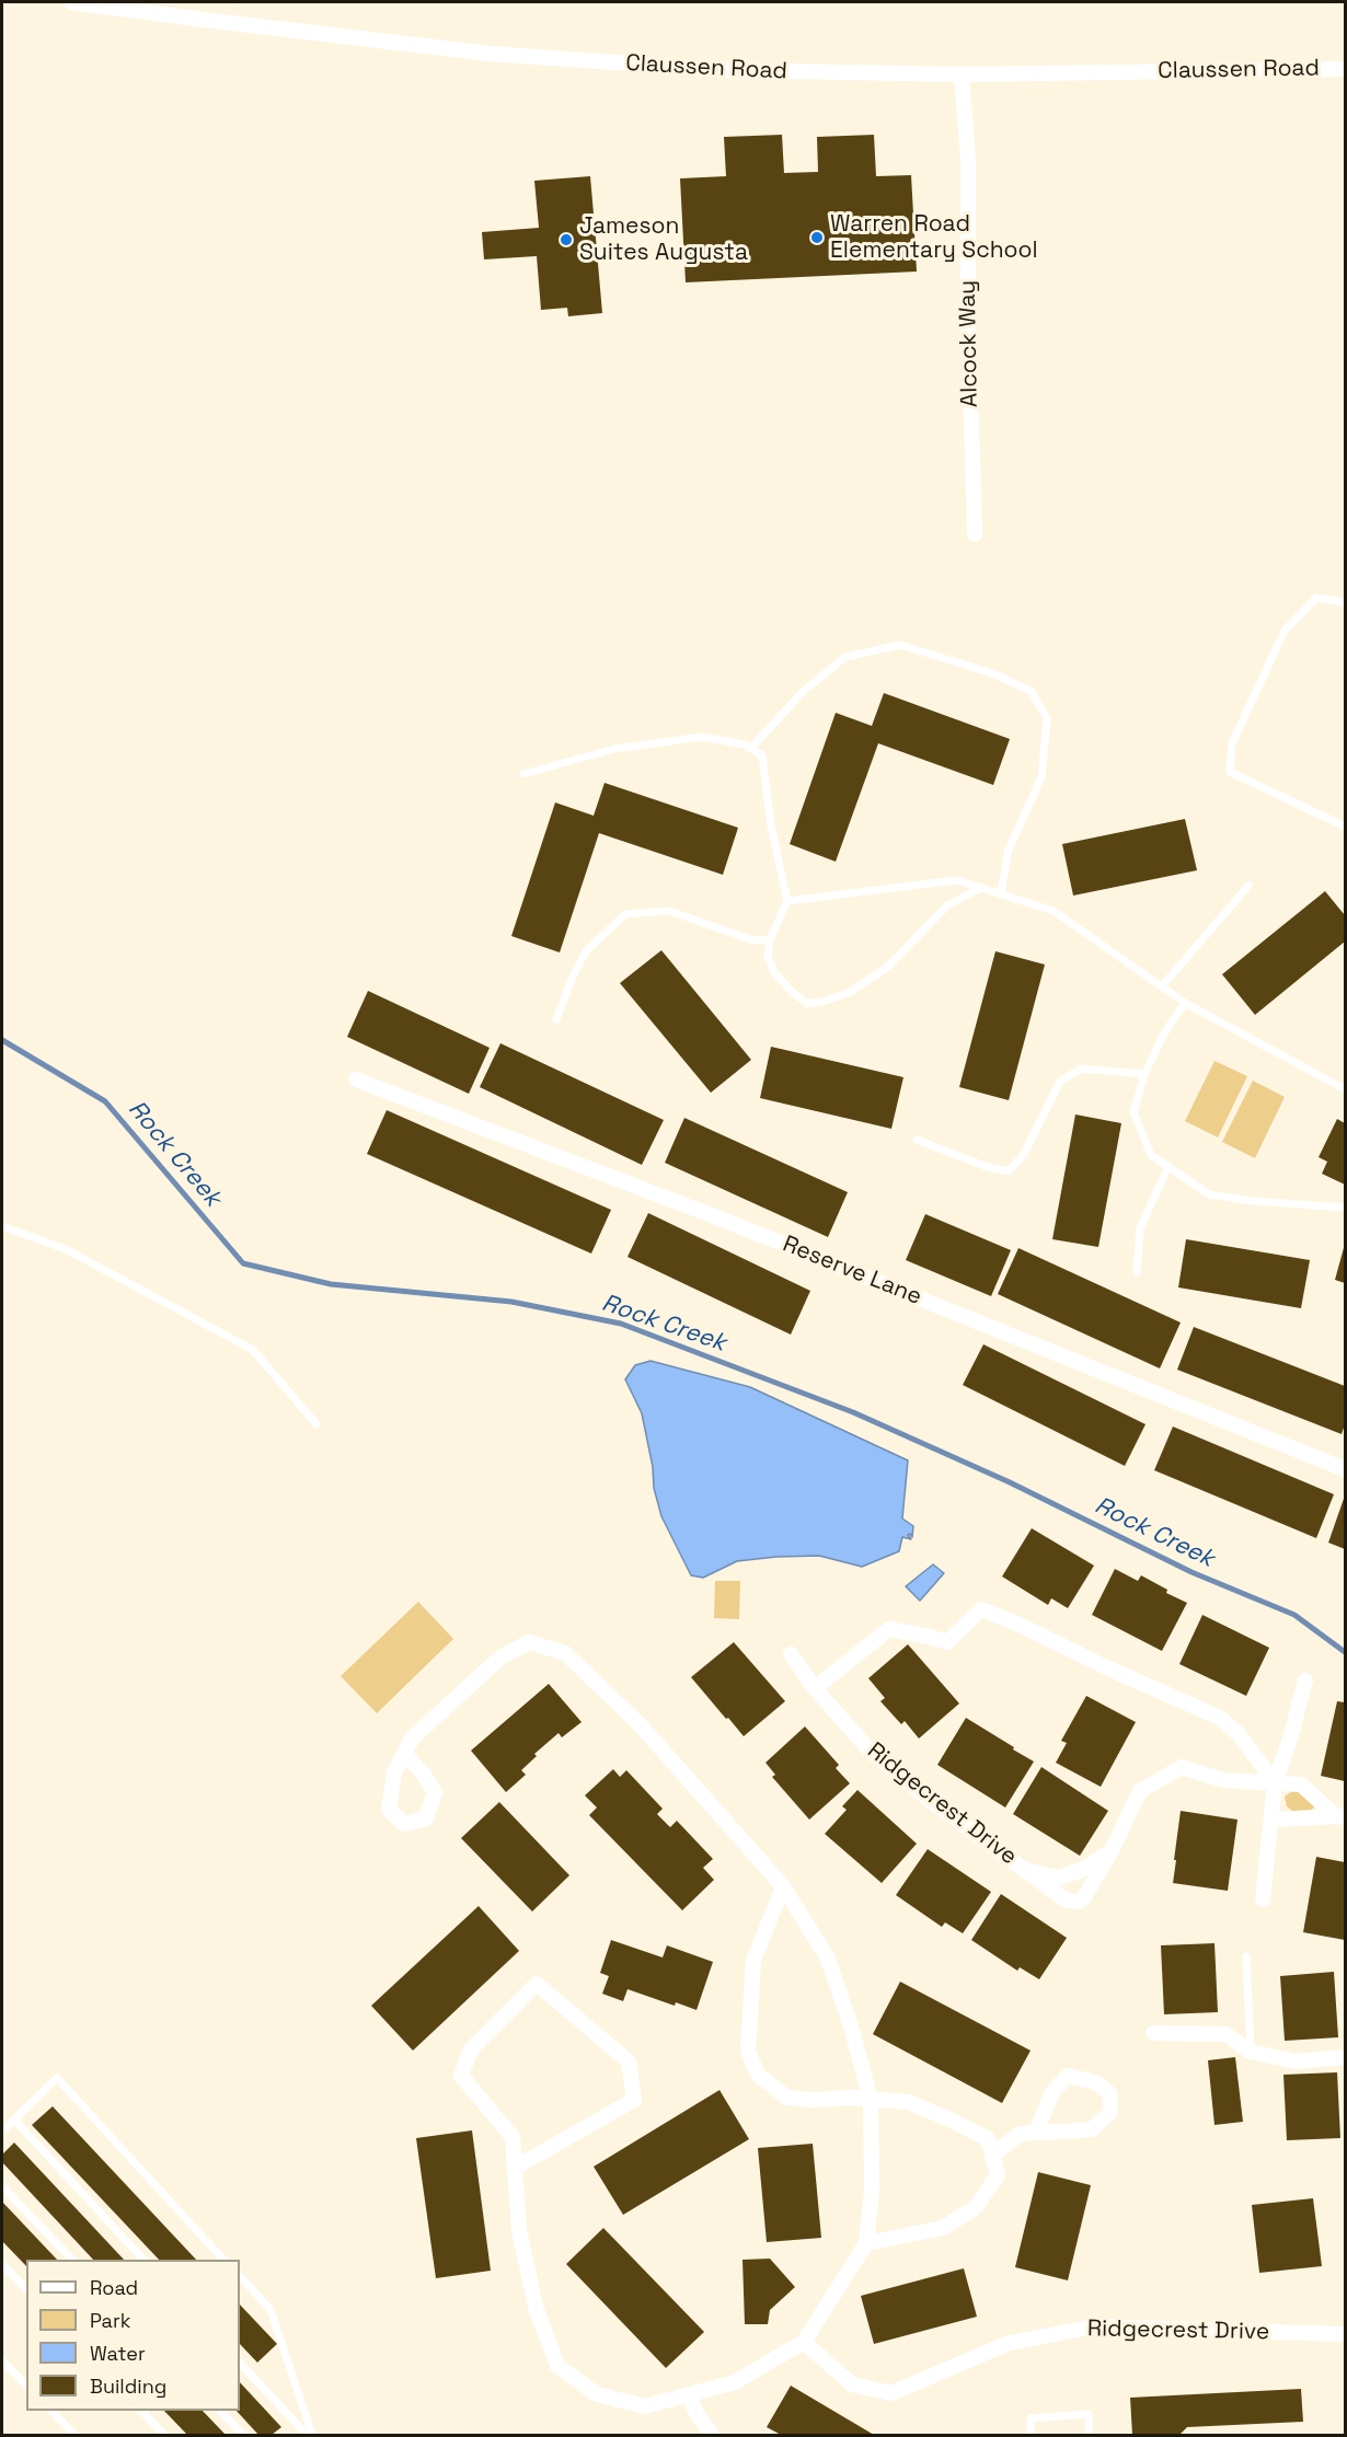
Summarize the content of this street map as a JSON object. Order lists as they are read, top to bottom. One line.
{"streets":{"street":["Claussen Road","Alcock Way","Reserve Lane","Ridgecrest Drive"]},"crossings":[["Claussen Road","Alcock Way"]],"water":["Rock Creek"],"places":["Warren Road Elementary School","Jameson Suites Augusta"],"legend":["Road","Park","Water","Building"]}
